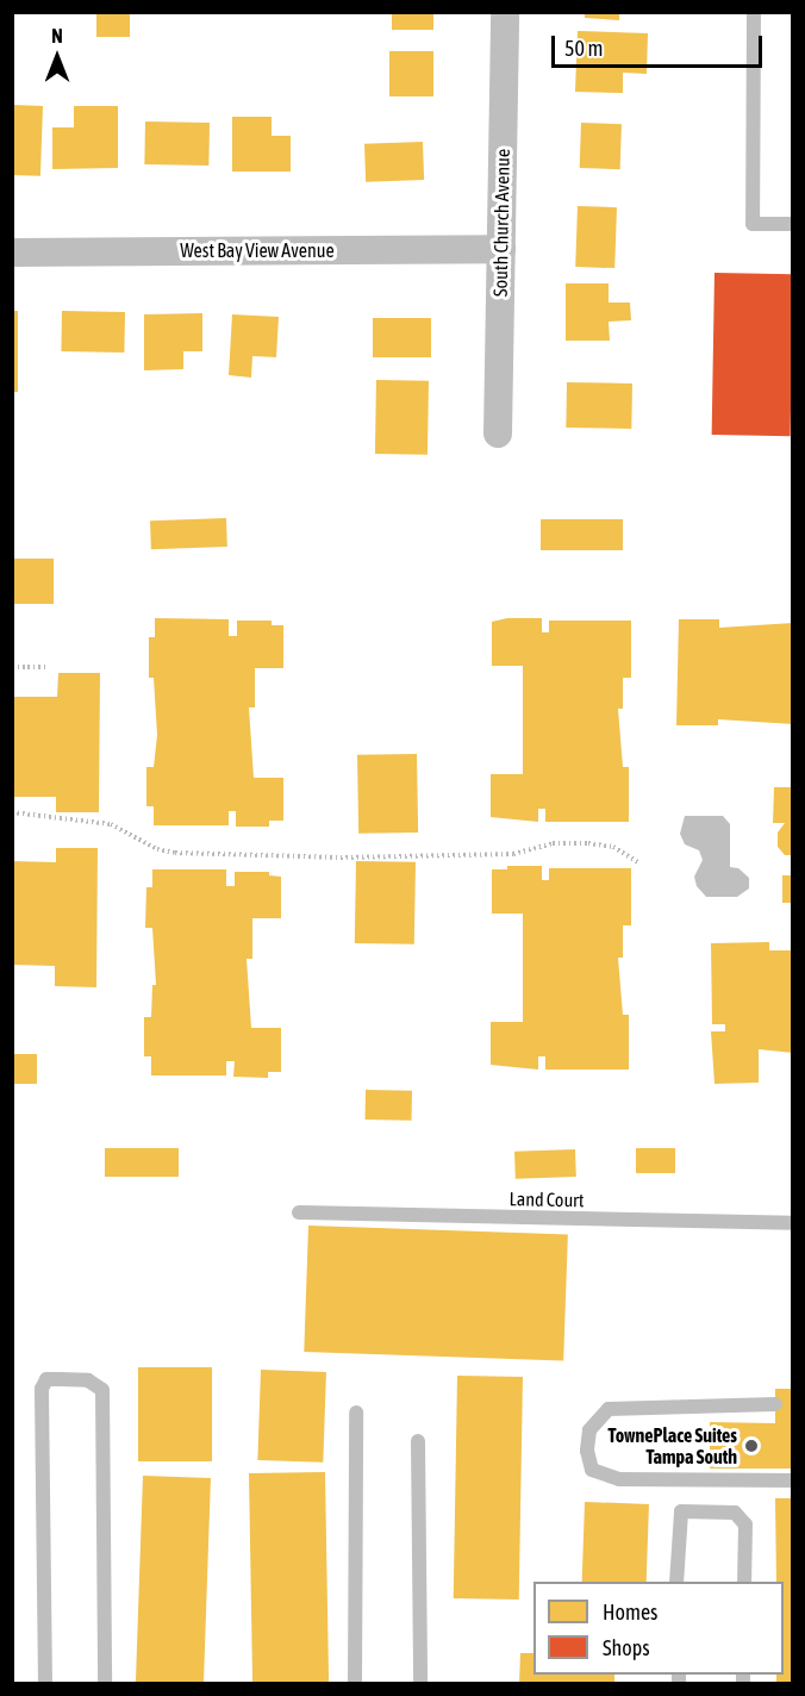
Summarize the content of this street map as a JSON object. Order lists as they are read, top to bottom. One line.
{"streets":{"street":["South Church Avenue","West Bay View Avenue"],"lane":["Land Court"]},"crossings":[["South Church Avenue","West Bay View Avenue"]],"places":["TownePlace Suites Tampa South"],"legend":["Homes","Shops"],"scale_bar":"50 m","north":"top"}
